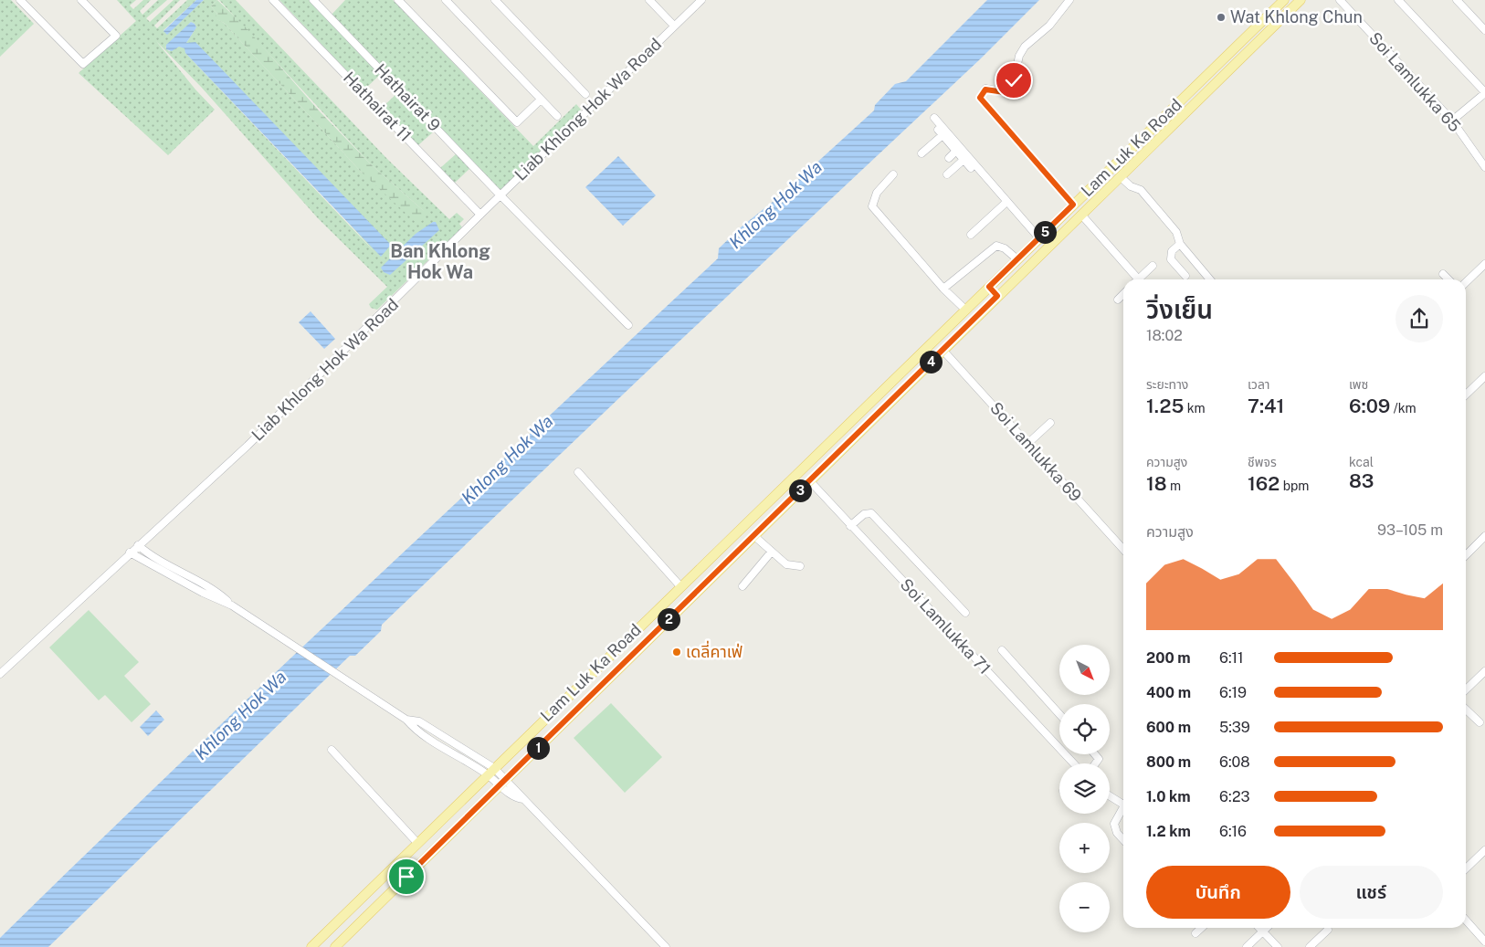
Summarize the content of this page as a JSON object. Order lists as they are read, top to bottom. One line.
{"streets":{"main road":["Lam Luk Ka Road"],"street":["Soi Lamlukka 65","Hathairat 9","Hathairat 11","Liab Khlong Hok Wa Road","Soi Lamlukka 69","Soi Lamlukka 71"]},"crossings":[["Hathairat 9","Liab Khlong Hok Wa Road"],["Hathairat 11","Liab Khlong Hok Wa Road"],["Lam Luk Ka Road","Soi Lamlukka 69"],["Lam Luk Ka Road","Soi Lamlukka 71"]],"districts":["Ban Khlong Hok Wa"],"water":["Khlong Hok Wa"],"places":["Wat Khlong Chun","เดลี่คาเฟ่"],"north":"bottom right","page":{"pins":["5","4","3","2","1"],"heading":["วิ่งเย็น","18:02"],"stats":[["ระยะทาง","1.25 km"],["เวลา","7:41"],["เพซ","6:09 /km"],["ความสูง","18 m"],["ชีพจร","162 bpm"],["kcal","83"]],"chart":["ความสูง","93–105 m"],"list":[{"name":"200 m","note":"6:11"},{"name":"400 m","note":"6:19"},{"name":"600 m","note":"5:39"},{"name":"800 m","note":"6:08"},{"name":"1.0 km","note":"6:23"},{"name":"1.2 km","note":"6:16"}],"map_buttons":["+","−"],"buttons":["บันทึก","แชร์"]}}
